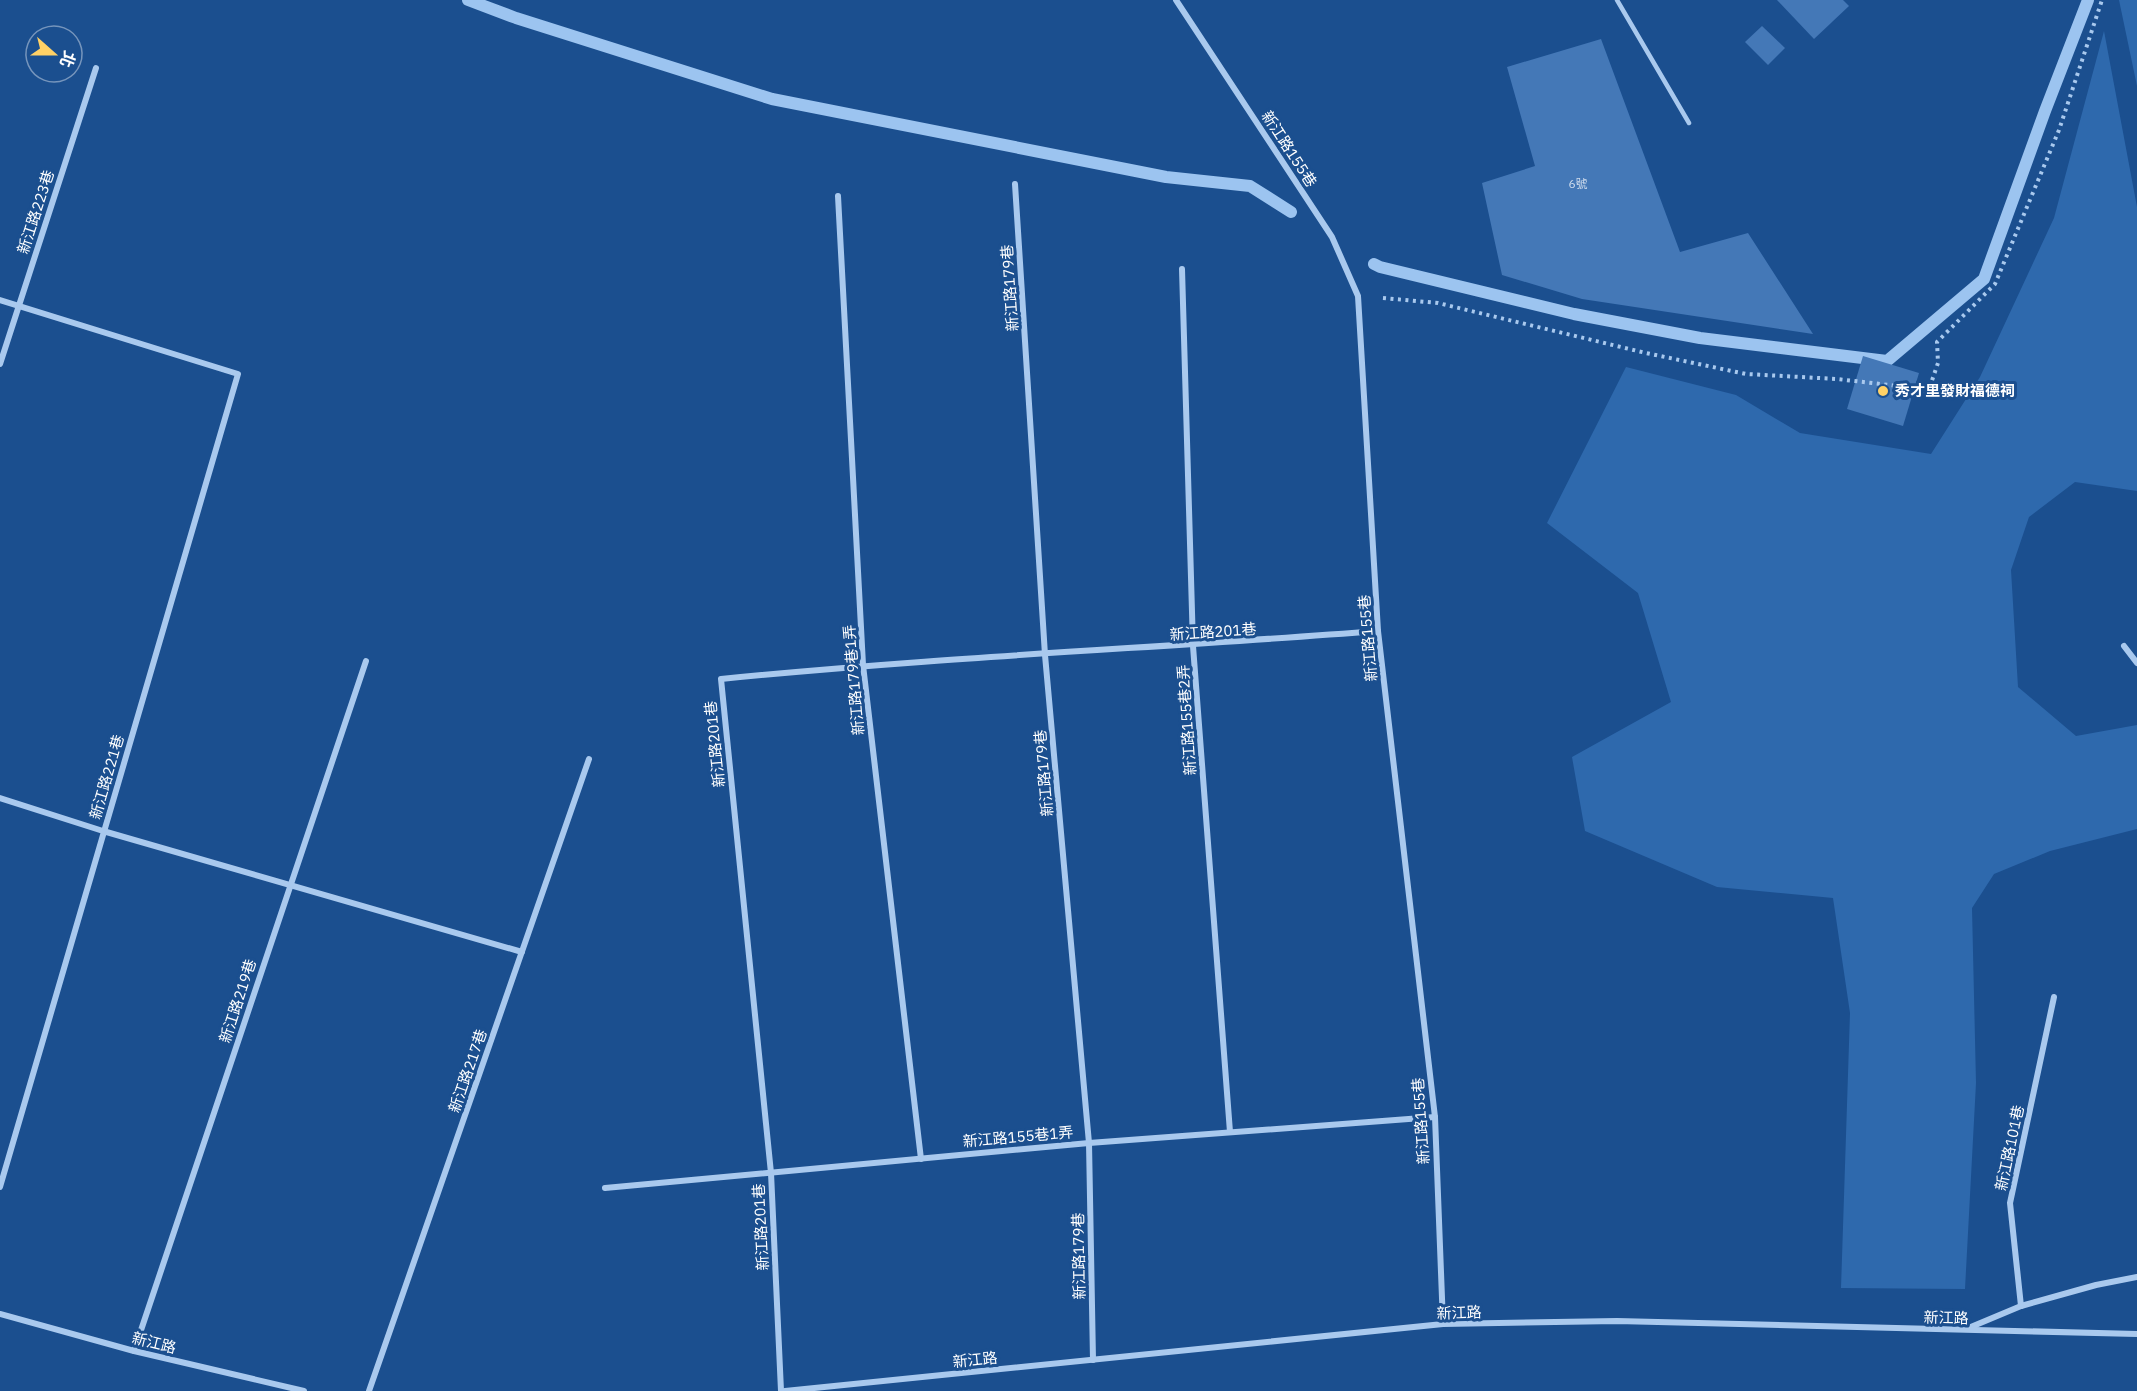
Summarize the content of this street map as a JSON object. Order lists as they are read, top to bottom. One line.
{"streets":{"street":["新江路155巷","新江路223巷","新江路179巷","新江路201巷","新江路179巷1弄","新江路155巷2弄","新江路221巷","新江路219巷","新江路217巷","新江路155巷1弄","新江路101巷","新江路"]},"crossings":[["新江路155巷","新江路201巷"],["新江路155巷","新江路155巷1弄"],["新江路155巷","新江路"],["新江路223巷","新江路221巷"],["新江路179巷","新江路201巷"],["新江路179巷","新江路155巷1弄"],["新江路179巷","新江路"],["新江路201巷","新江路179巷1弄"],["新江路201巷","新江路155巷2弄"],["新江路201巷","新江路155巷1弄"],["新江路201巷","新江路"],["新江路179巷1弄","新江路155巷1弄"],["新江路155巷2弄","新江路155巷1弄"],["新江路219巷","新江路"]],"places":["秀才里發財福德祠"],"house_numbers":["6號"],"north":"right"}
